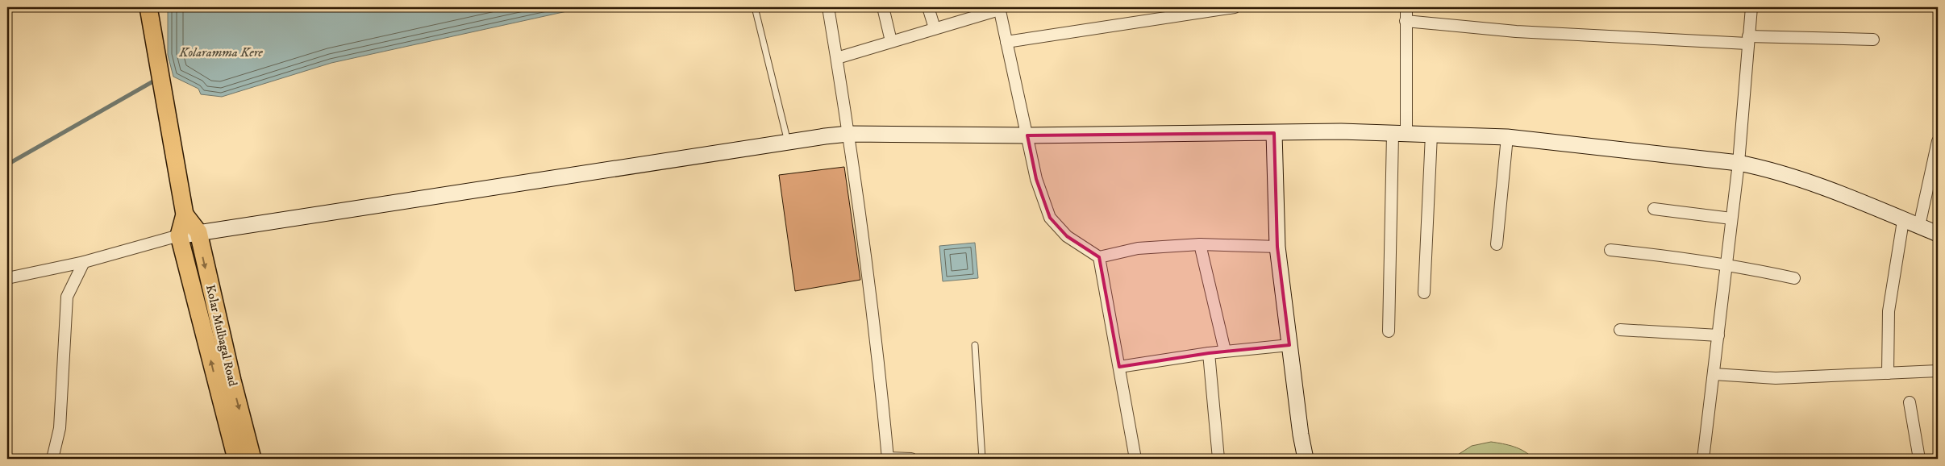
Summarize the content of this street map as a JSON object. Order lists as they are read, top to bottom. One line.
{"streets":{"main road":["Kolar Mulbagal Road"]},"water":["Kolaramma Kere"]}
